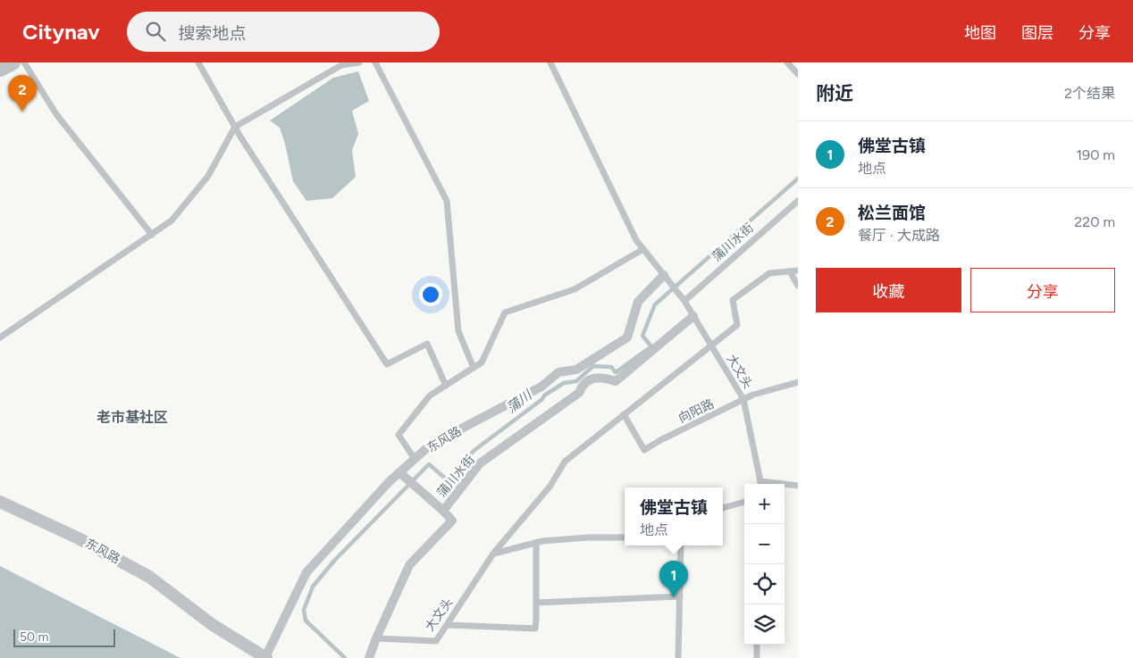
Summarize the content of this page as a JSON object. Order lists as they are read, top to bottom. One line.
{"streets":{"street":["蒲川水街","东风路"],"lane":["大文头","向阳路"]},"crossings":[["蒲川水街","大文头"],["大文头","向阳路"],["大文头","东风路"]],"districts":["老市基社区"],"water":["蒲川"],"scale_bar":"50 m","page":{"header":"Citynav","search":"搜索地点","nav":["地图","图层","分享"],"heading":["附近","2个结果"],"pins":["2","1"],"list":[{"mark":"1","name":"佛堂古镇","note":"地点","value":"190 m"},{"mark":"2","name":"松兰面馆","note":"餐厅 · 大成路","value":"220 m"}],"buttons":["收藏","分享"],"map_buttons":["+","−"],"popup":["佛堂古镇","地点"],"scale":"50 m"}}
